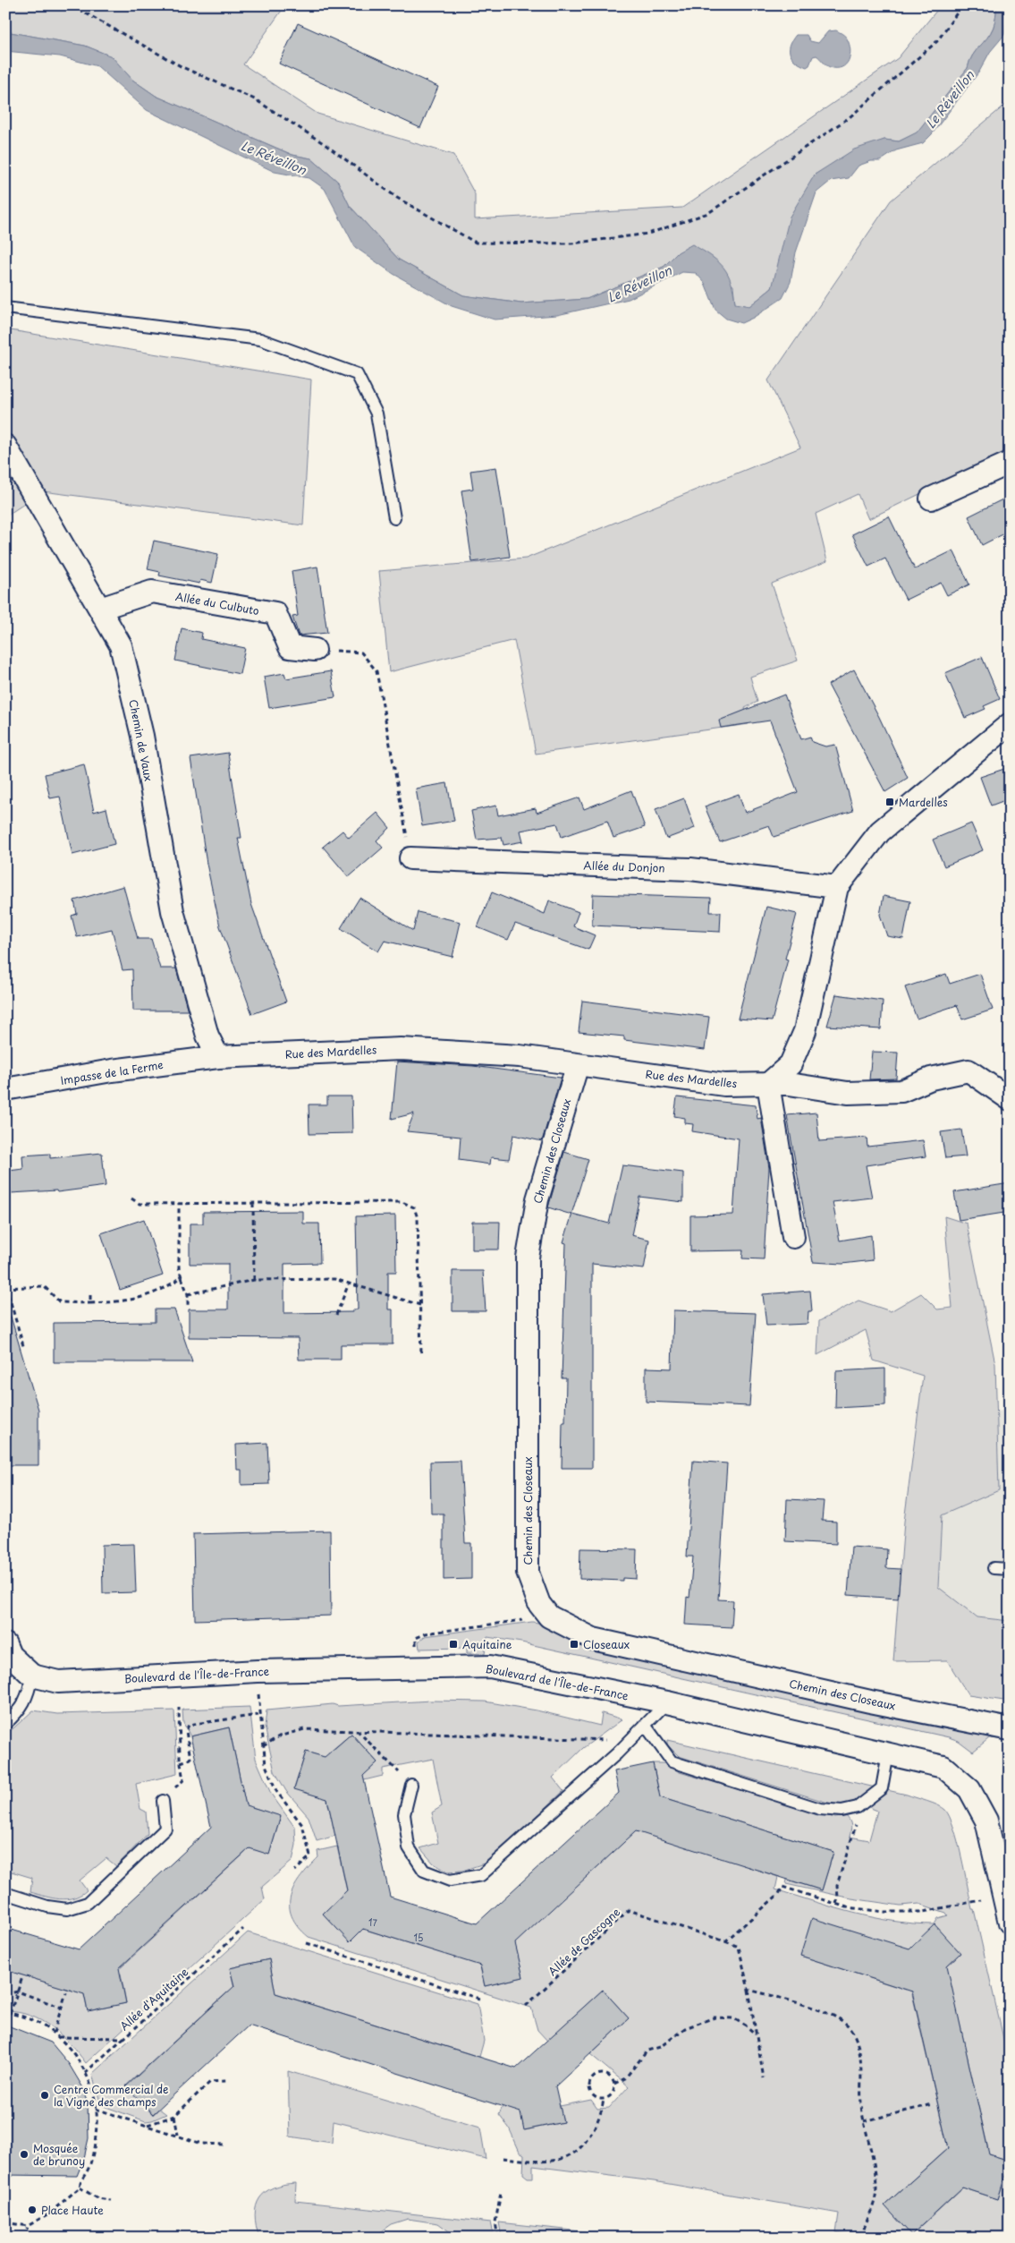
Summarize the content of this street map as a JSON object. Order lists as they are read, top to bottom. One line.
{"streets":{"street":["Allée du Culbuto","Chemin de Vaux","Allée du Donjon","Rue des Mardelles","Impasse de la Ferme","Chemin des Closeaux","Boulevard de l'Île-de-France"],"path":["Allée de Gascogne","Allée d'Aquitaine"]},"crossings":[["Allée du Culbuto","Chemin de Vaux"],["Chemin de Vaux","Rue des Mardelles"],["Chemin de Vaux","Impasse de la Ferme"],["Rue des Mardelles","Impasse de la Ferme"],["Rue des Mardelles","Chemin des Closeaux"]],"water":["Le Réveillon"],"places":{"transit":["Mardelles","Aquitaine","Closeaux"],"other":["Centre Commercial de la Vigne des champs","Mosquée de brunoy","Place Haute"]},"house_numbers":["17","15"]}
